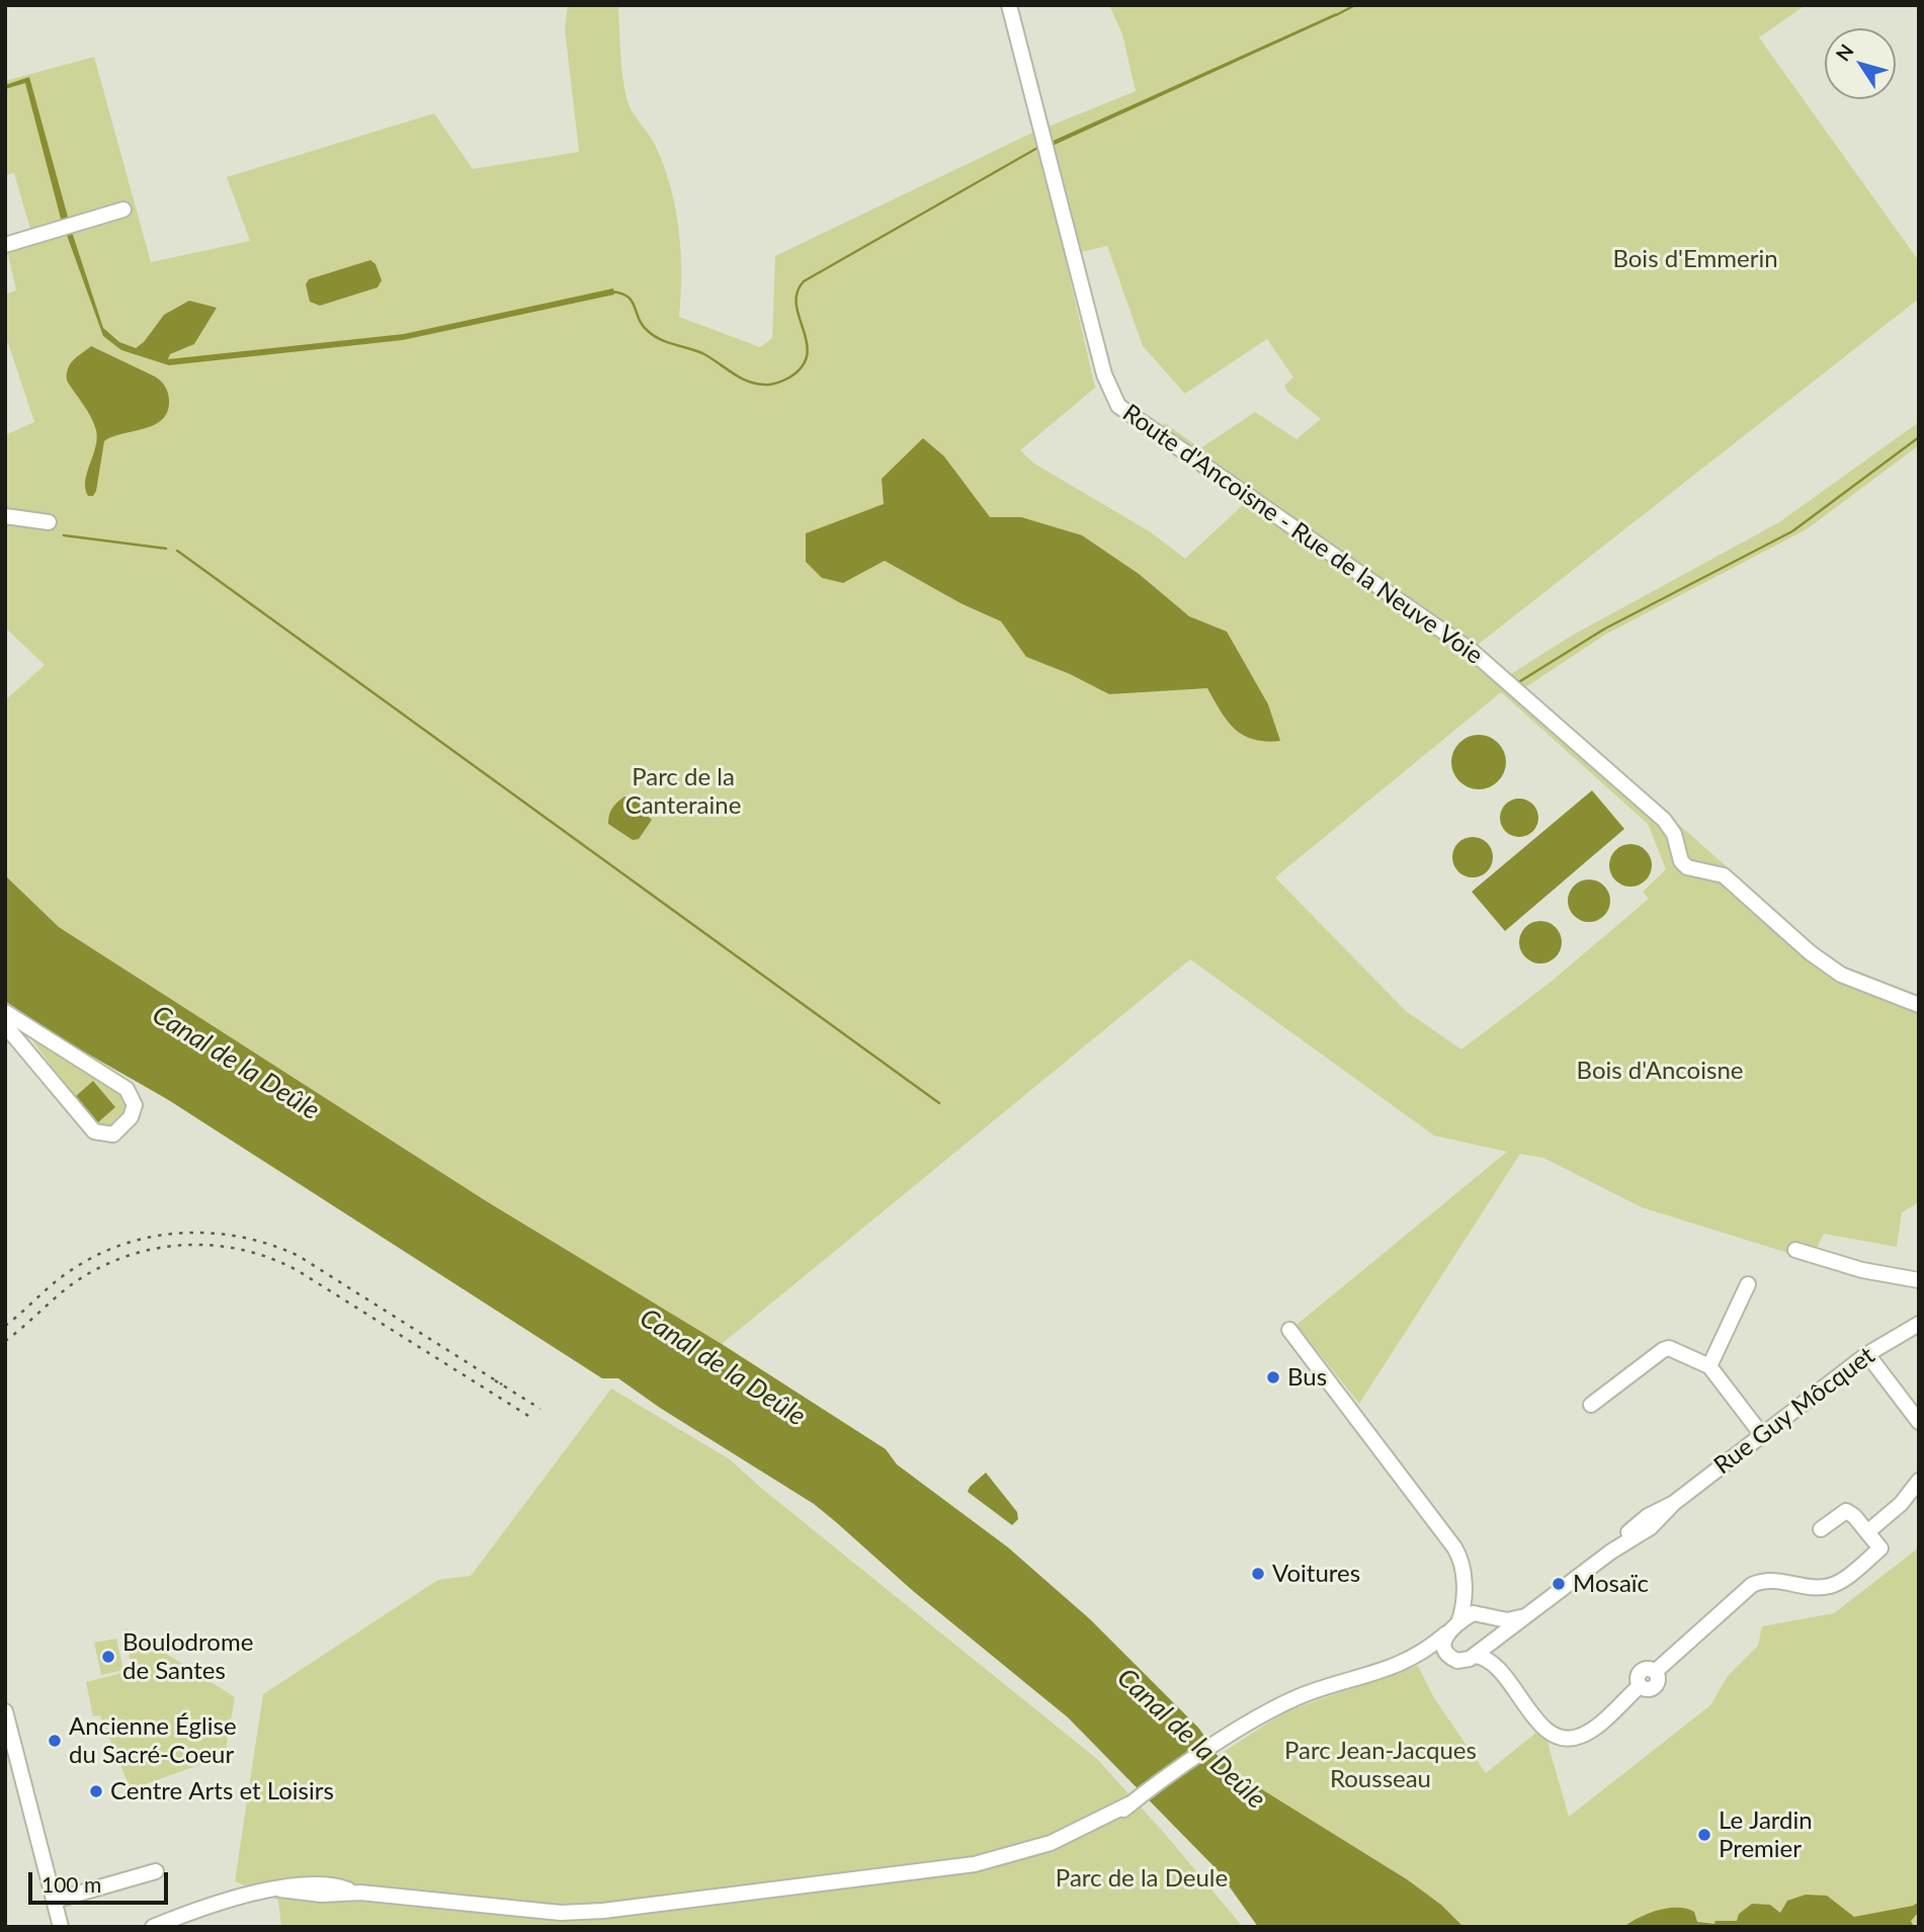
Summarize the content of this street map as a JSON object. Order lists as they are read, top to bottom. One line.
{"streets":{"street":["Route d'Ancoisne - Rue de la Neuve Voie","Rue Guy Môcquet"]},"water":["Canal de la Deûle"],"parks":["Bois d'Emmerin","Parc de la Canteraine","Bois d'Ancoisne","Parc Jean-Jacques Rousseau","Parc de la Deule"],"places":["Bus","Voitures","Mosaïc","Boulodrome de Santes","Ancienne Église du Sacré-Coeur","Centre Arts et Loisirs","Le Jardin Premier"],"scale_bar":"100 m","north":"top left"}
